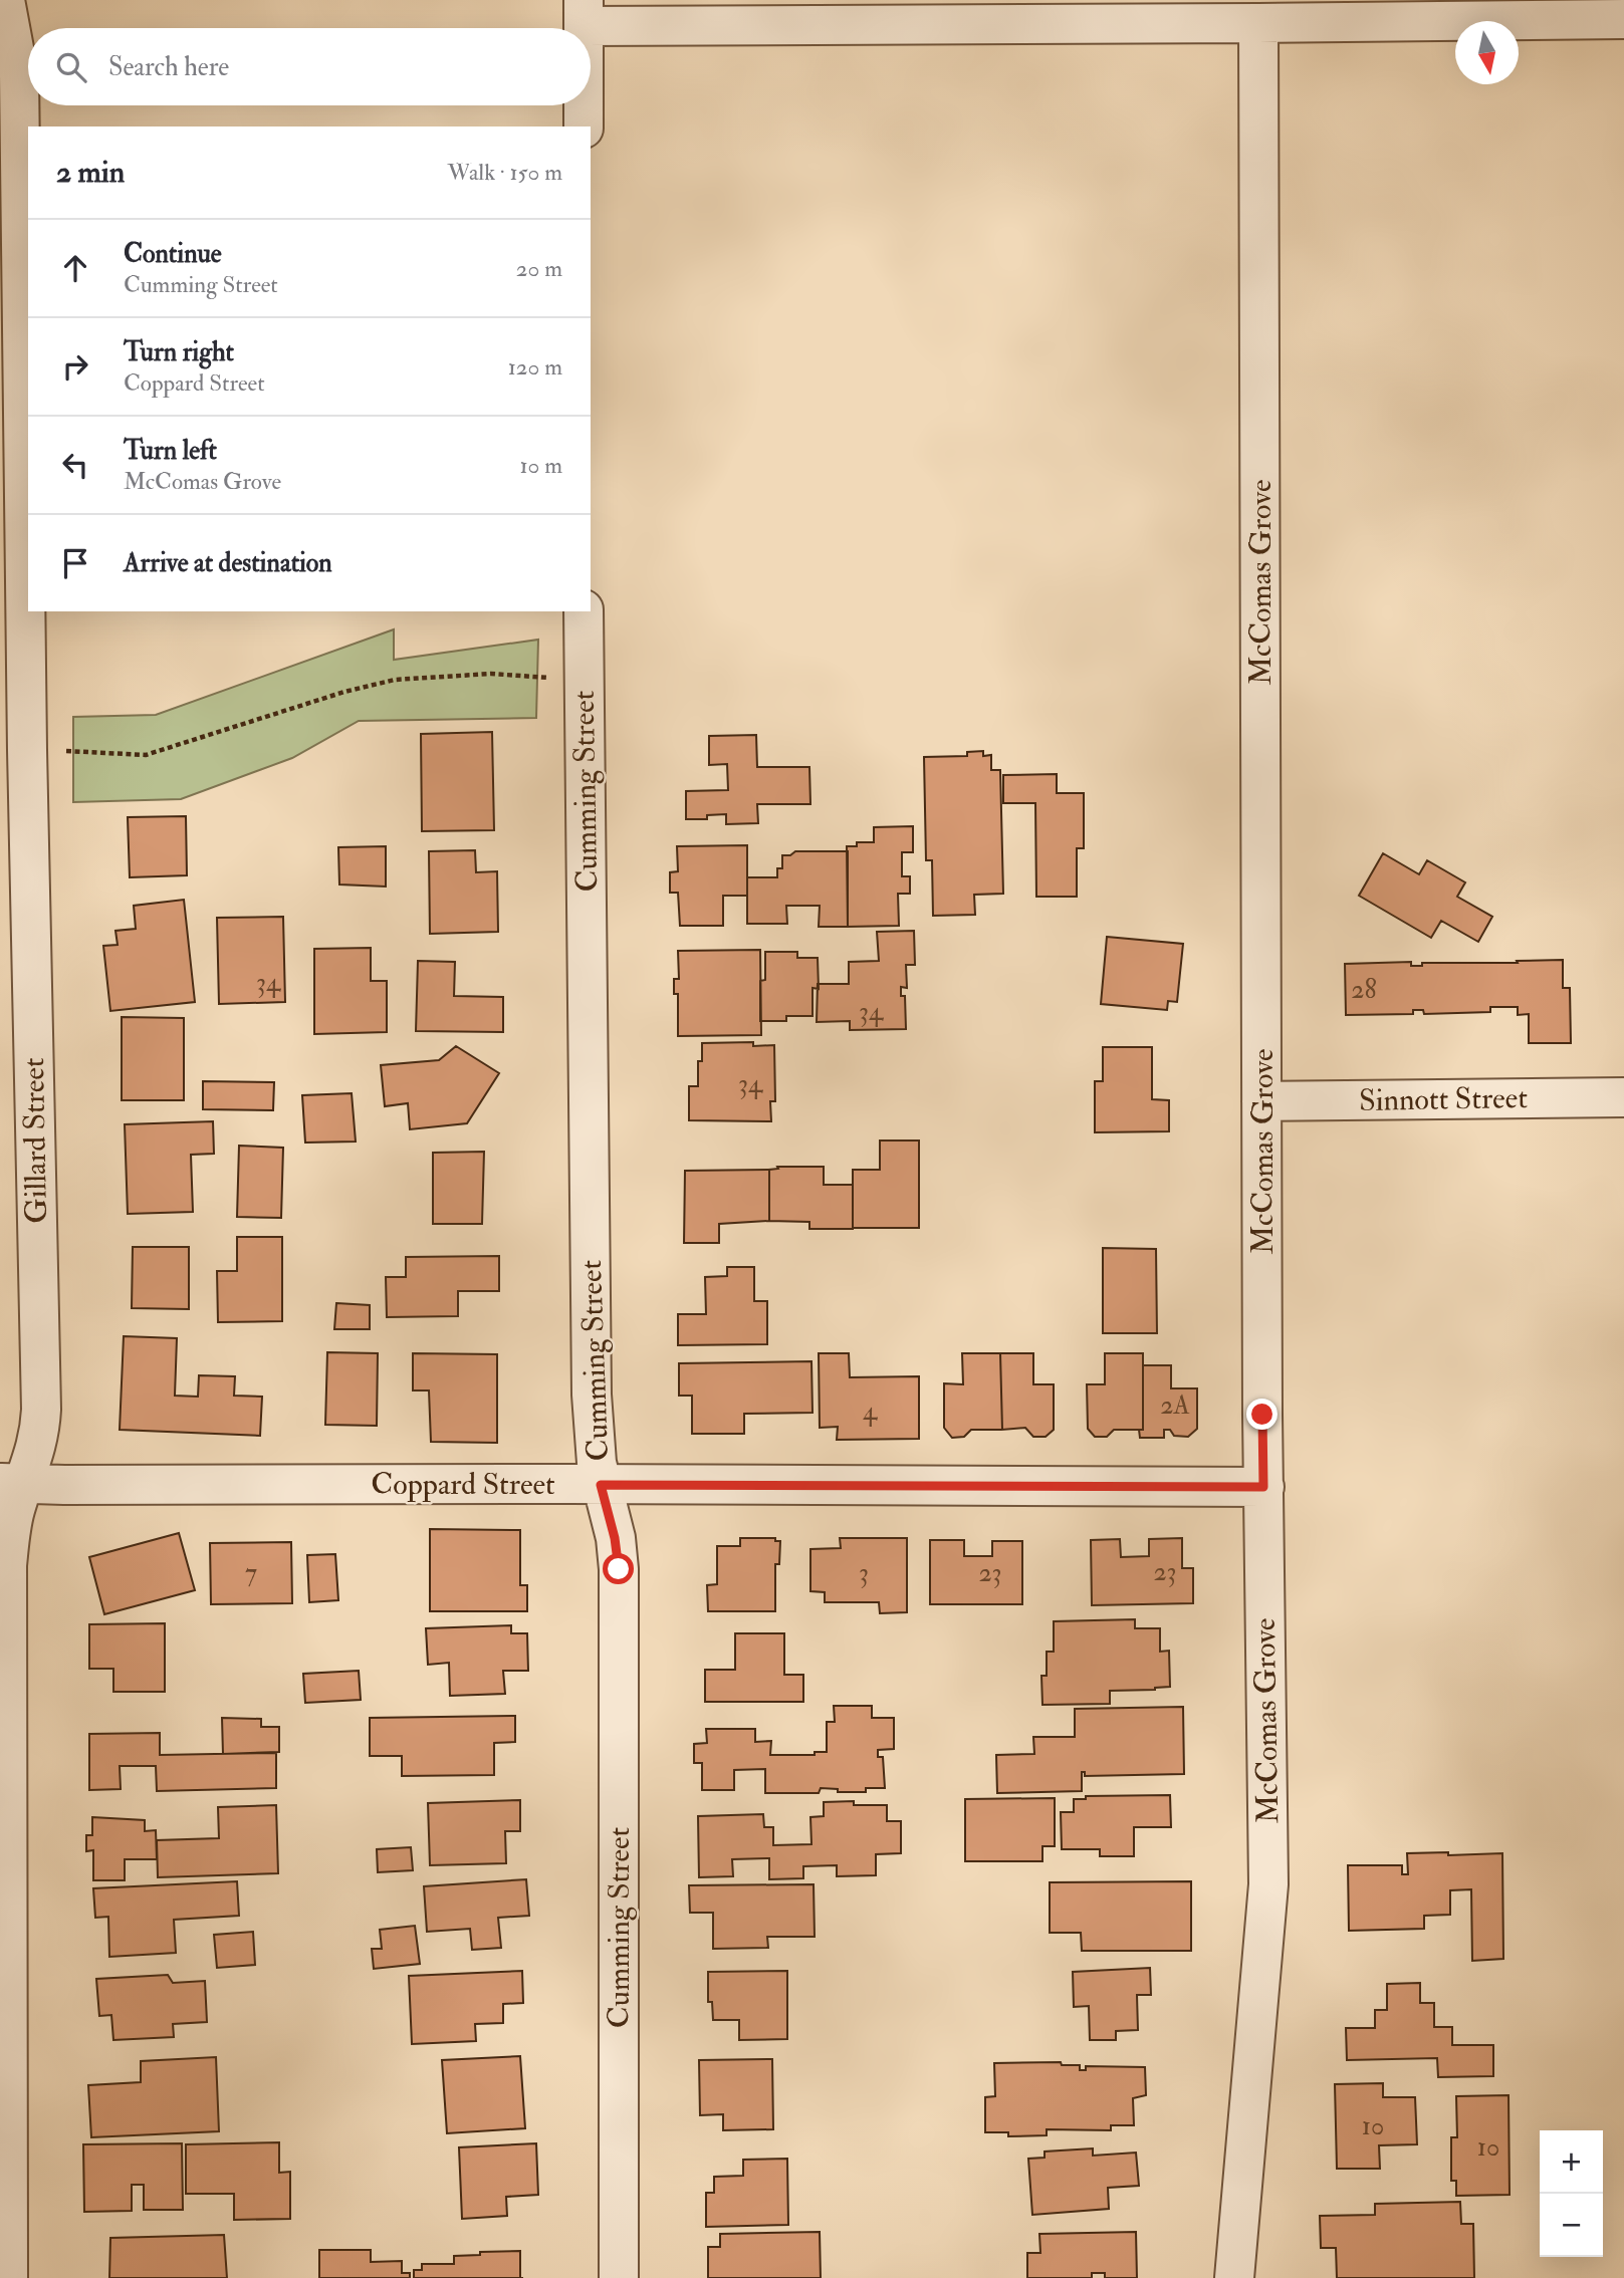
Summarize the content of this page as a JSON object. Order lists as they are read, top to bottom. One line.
{"streets":{"street":["McComas Grove","Cumming Street","Sinnott Street","Gillard Street","Coppard Street"]},"crossings":[["McComas Grove","Sinnott Street"],["McComas Grove","Coppard Street"],["Cumming Street","Coppard Street"],["Gillard Street","Coppard Street"]],"house_numbers":["34","28","34","34","2A","4","23","7","3","23","10","10"],"north":"bottom","page":{"search":"Search here","heading":["2 min","Walk · 150 m"],"list":[["Continue","Cumming Street","20 m"],["Turn right","Coppard Street","120 m"],["Turn left","McComas Grove","10 m"],"Arrive at destination"],"map_buttons":["+","−"]}}
